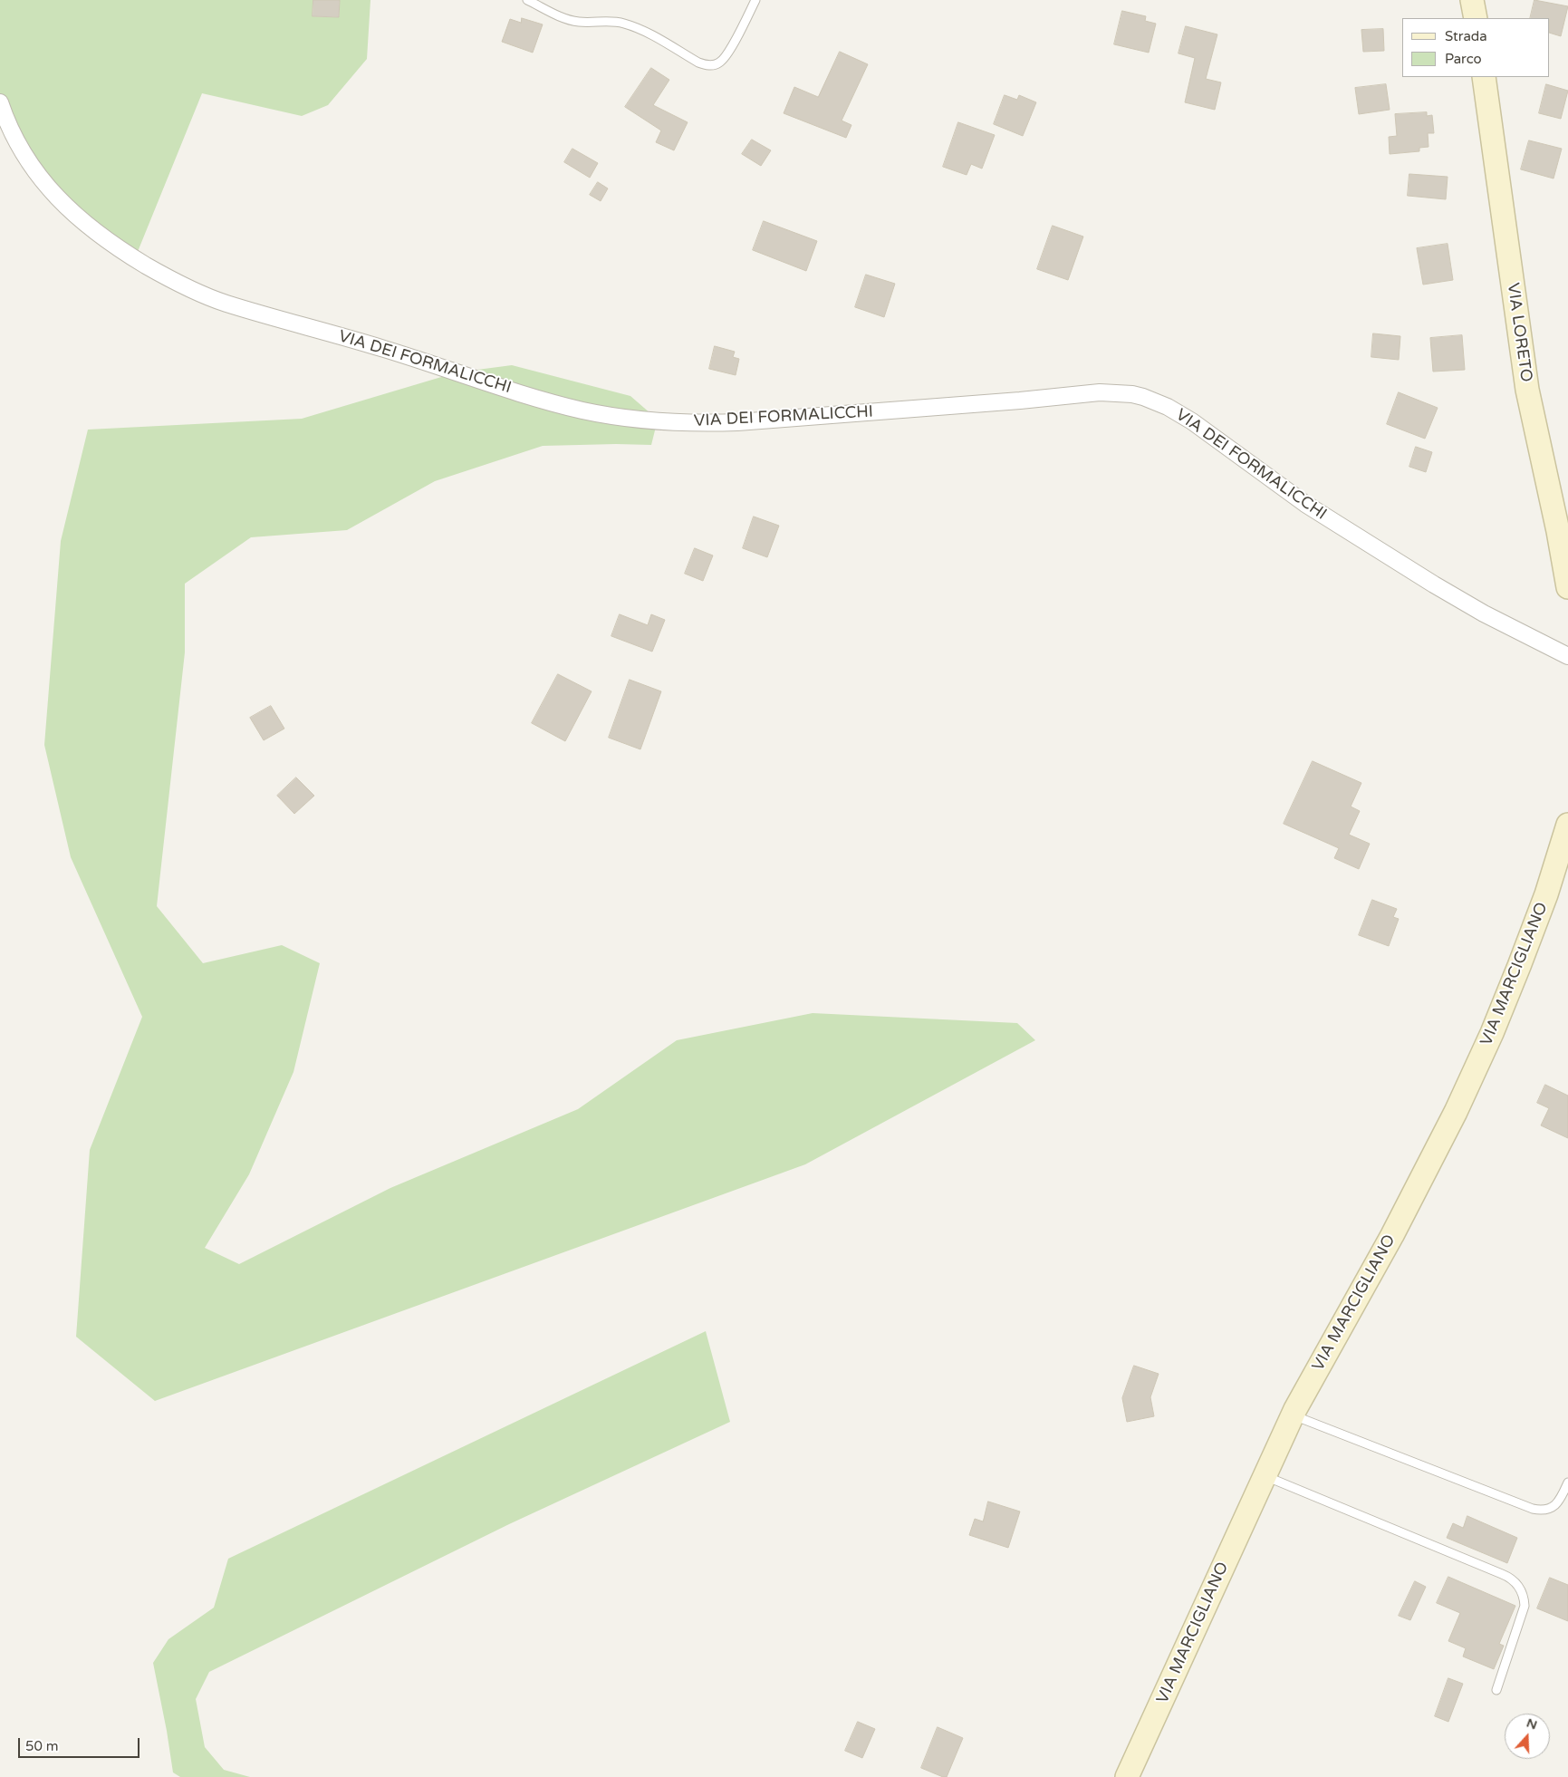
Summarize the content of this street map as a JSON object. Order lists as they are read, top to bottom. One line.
{"streets":{"street":["VIA LORETO","VIA DEI FORMALICCHI","VIA MARCIGLIANO"]},"legend":["Strada","Parco"],"scale_bar":"50 m","north":"top"}
